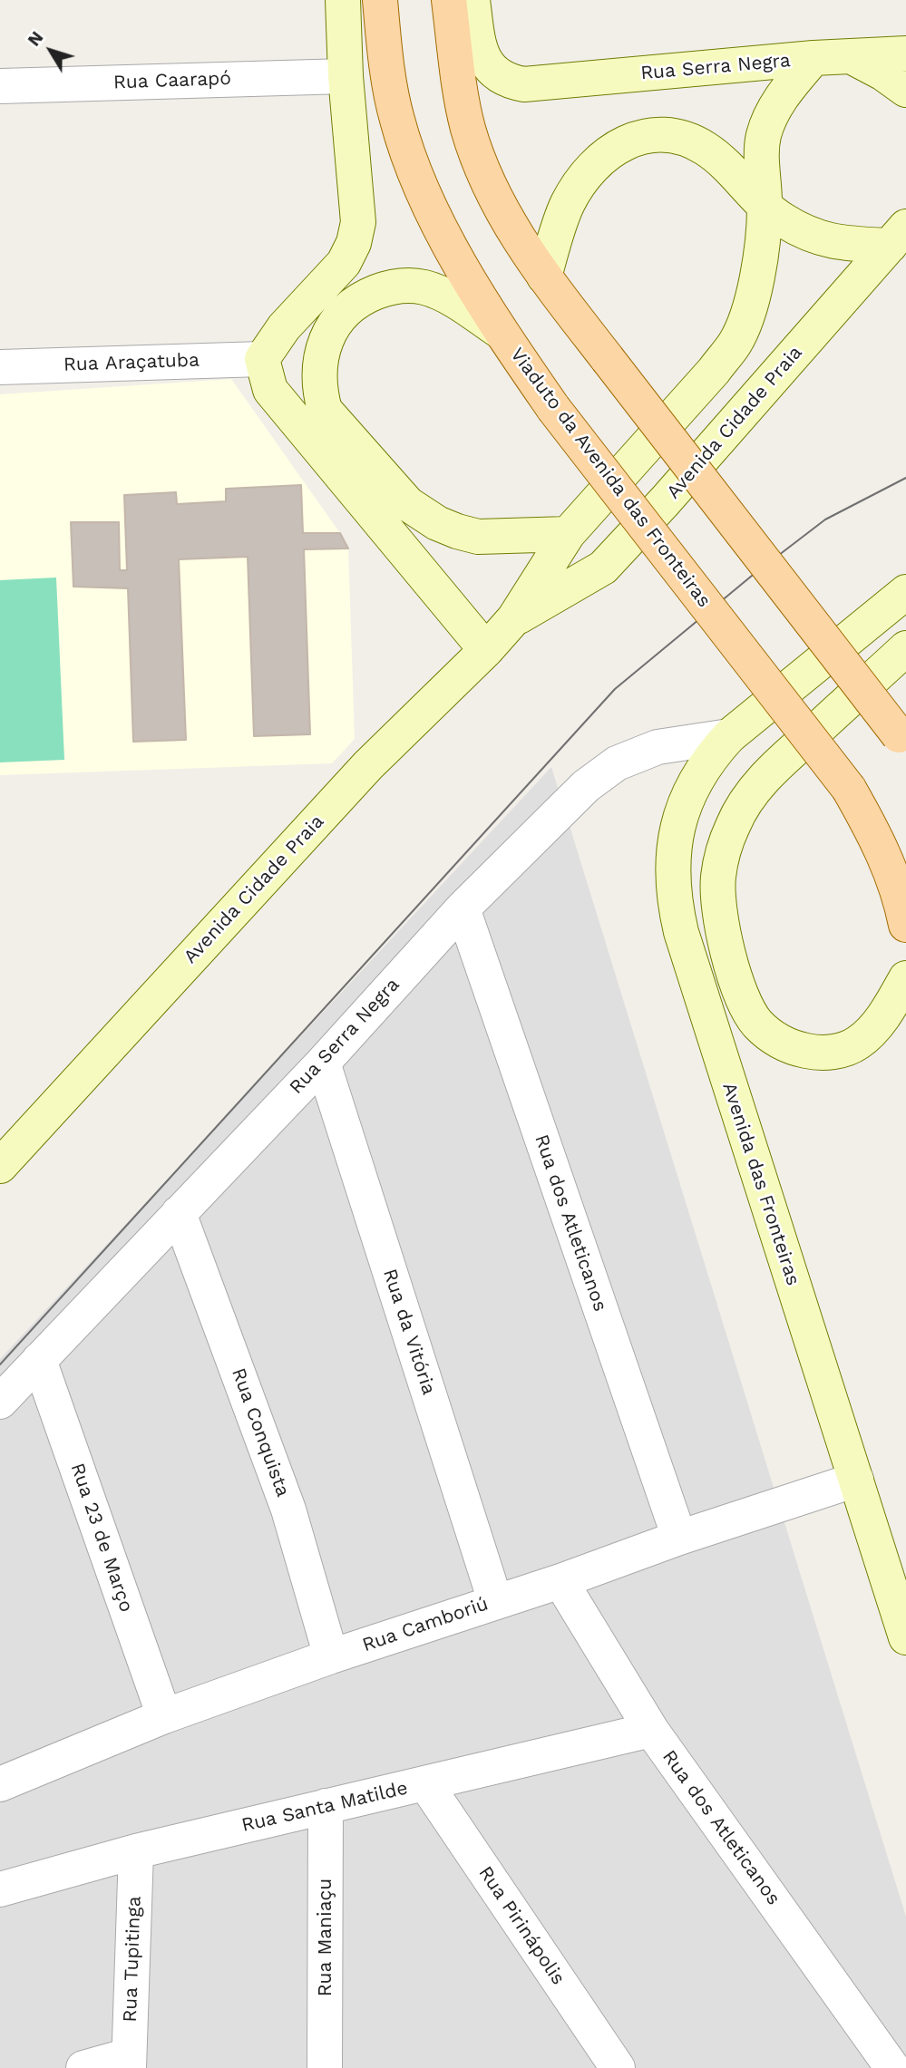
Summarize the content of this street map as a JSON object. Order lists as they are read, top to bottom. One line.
{"streets":{"main road":["Rua Serra Negra","Avenida Cidade Praia","Viaduto da Avenida das Fronteiras","Avenida das Fronteiras"],"street":["Rua Caarapó","Rua Araçatuba","Rua dos Atleticanos","Rua da Vitória","Rua Conquista","Rua 23 de Março","Rua Camboriú","Rua Santa Matilde","Rua Pirinápolis","Rua Maniaçu","Rua Tupitinga"]},"crossings":[["Rua Serra Negra","Avenida Cidade Praia"],["Rua Serra Negra","Avenida das Fronteiras"],["Rua Serra Negra","Rua dos Atleticanos"],["Rua Serra Negra","Rua da Vitória"],["Rua Serra Negra","Rua Conquista"],["Rua Serra Negra","Rua 23 de Março"],["Avenida das Fronteiras","Rua Camboriú"],["Rua dos Atleticanos","Rua Camboriú"],["Rua dos Atleticanos","Rua Santa Matilde"],["Rua da Vitória","Rua Camboriú"],["Rua Conquista","Rua Camboriú"],["Rua 23 de Março","Rua Camboriú"],["Rua Santa Matilde","Rua Pirinápolis"],["Rua Santa Matilde","Rua Maniaçu"],["Rua Santa Matilde","Rua Tupitinga"]],"north":"top left"}
